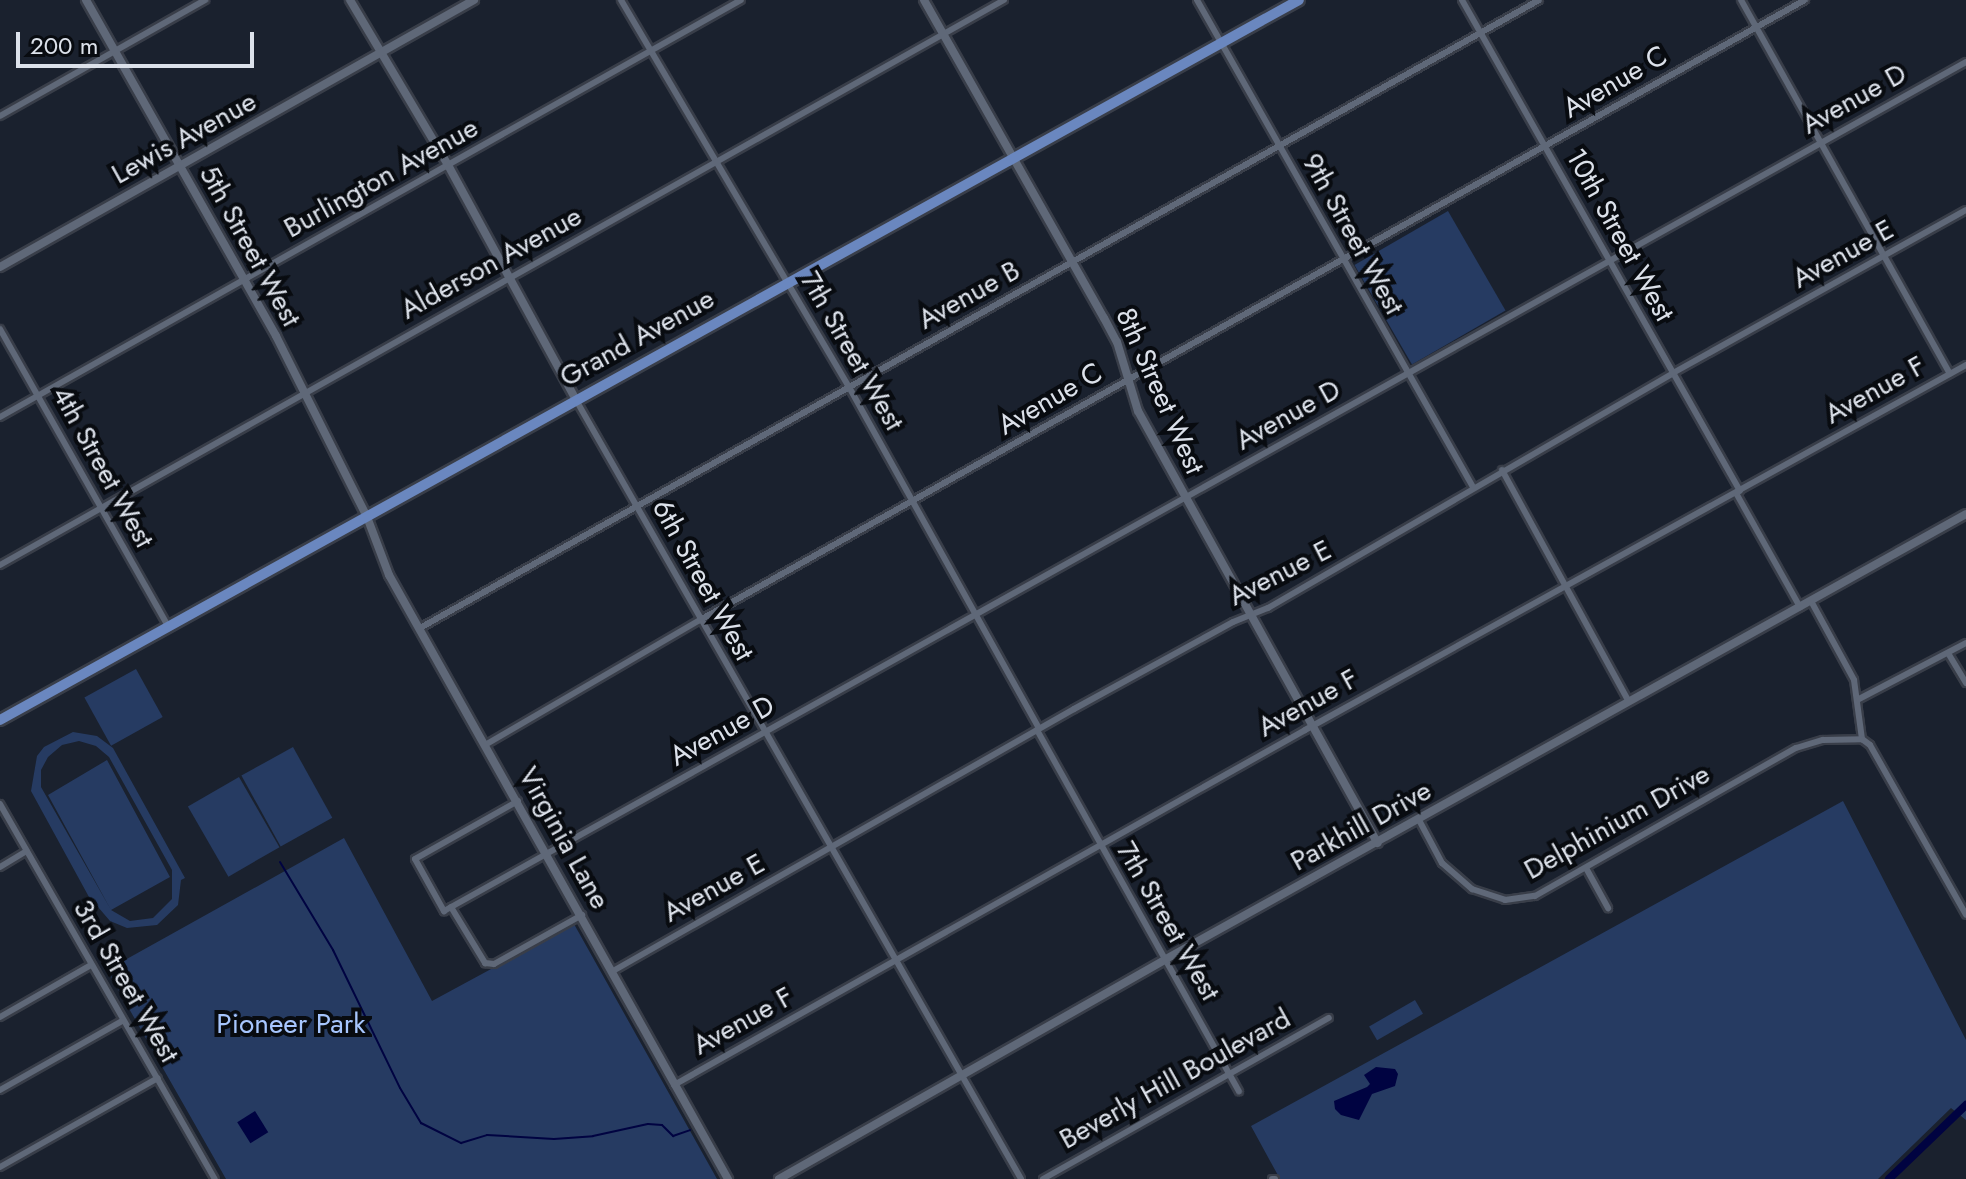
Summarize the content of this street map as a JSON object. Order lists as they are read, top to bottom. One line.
{"streets":{"main road":["Grand Avenue"],"street":["Avenue C","Avenue D","Lewis Avenue","Burlington Avenue","9th Street West","10th Street West","5th Street West","Avenue E","Alderson Avenue","Avenue B","7th Street West","Avenue F","8th Street West","4th Street West","6th Street West","Delphinium Drive","Parkhill Drive","Virginia Lane","3rd Street West","Beverly Hill Boulevard"]},"crossings":[["Avenue C","9th Street West"],["Avenue C","10th Street West"],["Avenue C","7th Street West"],["Avenue C","8th Street West"],["Avenue C","6th Street West"],["Avenue C","Virginia Lane"],["Avenue D","9th Street West"],["Avenue D","10th Street West"],["Avenue D","7th Street West"],["Avenue D","8th Street West"],["Avenue D","6th Street West"],["Avenue D","Virginia Lane"],["Lewis Avenue","5th Street West"],["Lewis Avenue","6th Street West"],["Burlington Avenue","5th Street West"],["Burlington Avenue","7th Street West"],["Burlington Avenue","4th Street West"],["Burlington Avenue","6th Street West"],["9th Street West","Avenue E"],["9th Street West","Avenue B"],["9th Street West","Grand Avenue"],["10th Street West","Avenue E"],["10th Street West","Avenue B"],["10th Street West","Avenue F"],["10th Street West","Parkhill Drive"],["5th Street West","Alderson Avenue"],["5th Street West","Grand Avenue"],["5th Street West","Virginia Lane"],["Avenue E","7th Street West"],["Avenue E","8th Street West"],["Avenue E","6th Street West"],["Avenue E","Virginia Lane"],["Alderson Avenue","7th Street West"],["Alderson Avenue","8th Street West"],["Alderson Avenue","4th Street West"],["Alderson Avenue","6th Street West"],["Avenue B","7th Street West"],["Avenue B","8th Street West"],["Avenue B","6th Street West"],["Avenue B","Virginia Lane"],["Grand Avenue","7th Street West"],["Grand Avenue","8th Street West"],["Grand Avenue","4th Street West"],["Grand Avenue","6th Street West"],["Grand Avenue","Virginia Lane"],["7th Street West","Avenue F"],["7th Street West","Parkhill Drive"],["7th Street West","Beverly Hill Boulevard"],["Avenue F","8th Street West"],["Avenue F","6th Street West"],["Avenue F","Virginia Lane"],["8th Street West","Parkhill Drive"],["6th Street West","Parkhill Drive"],["Delphinium Drive","Parkhill Drive"]],"parks":["Pioneer Park"],"scale_bar":"200 m"}
